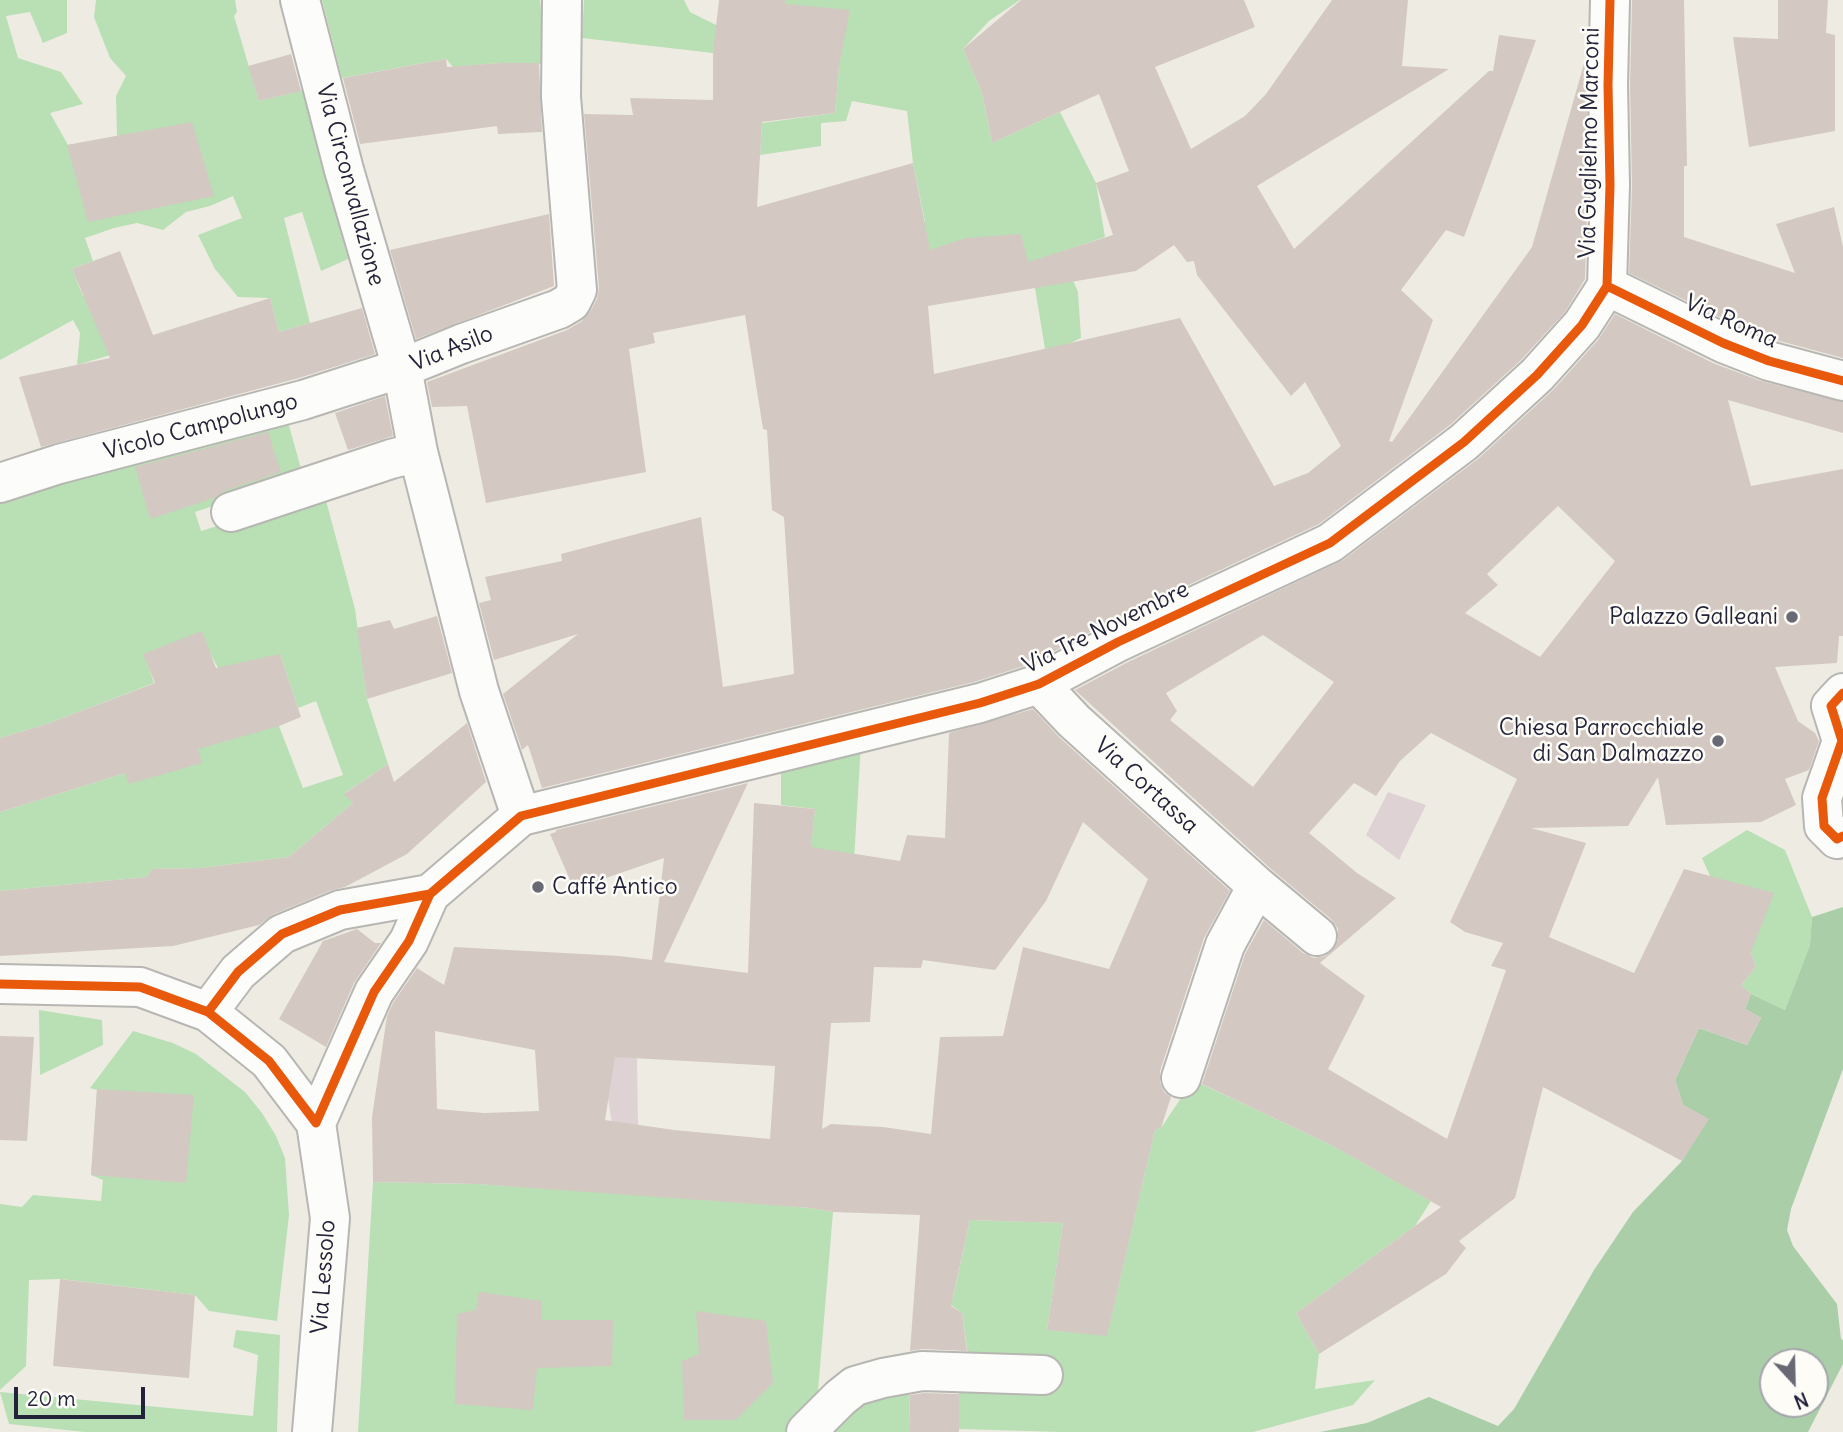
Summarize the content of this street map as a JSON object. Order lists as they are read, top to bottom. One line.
{"streets":{"street":["Via Guglielmo Marconi","Via Circonvallazione","Via Roma","Via Asilo","Vicolo Campolungo","Via Tre Novembre","Via Cortassa","Via Lessolo"]},"crossings":[["Via Guglielmo Marconi","Via Roma"],["Via Guglielmo Marconi","Via Tre Novembre"],["Via Circonvallazione","Via Asilo"],["Via Circonvallazione","Vicolo Campolungo"],["Via Roma","Via Tre Novembre"],["Via Asilo","Vicolo Campolungo"],["Via Asilo","Via Tre Novembre"],["Via Tre Novembre","Via Cortassa"]],"places":["Palazzo Galleani","Chiesa Parrocchiale di San Dalmazzo","Caffé Antico"],"scale_bar":"20 m","north":"bottom"}
